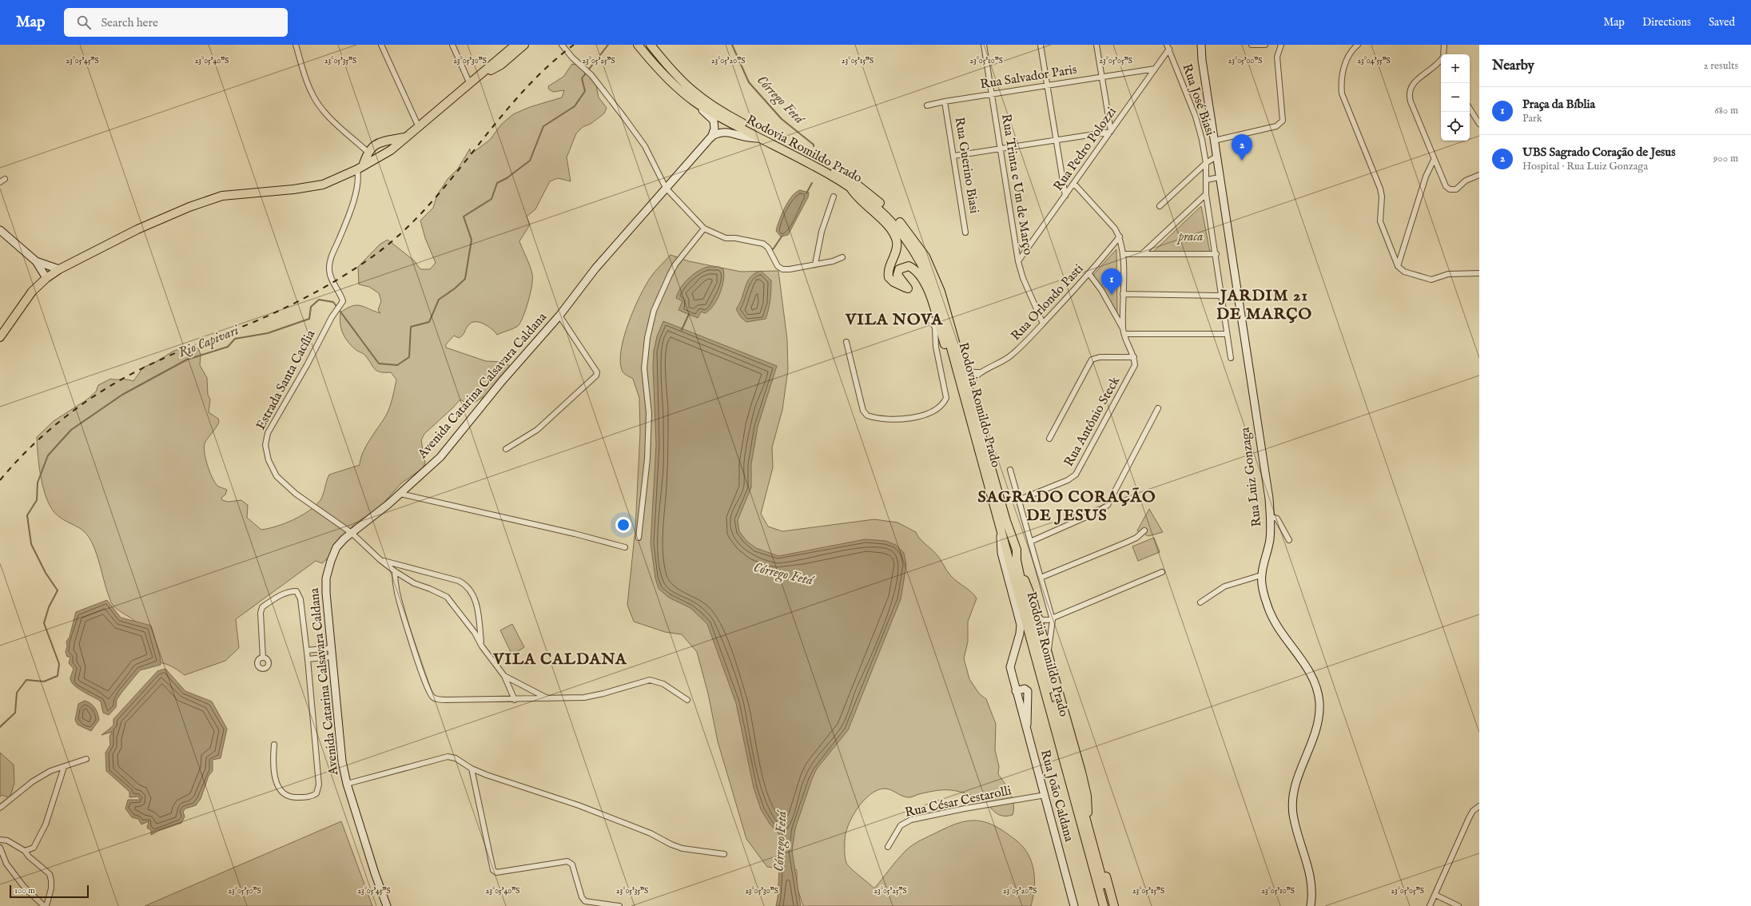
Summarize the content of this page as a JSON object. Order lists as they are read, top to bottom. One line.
{"streets":{"main road":["Rodovia Romildo Prado"],"street":["Rua Salvador Paris","Rua José Biasi","Rua Pedro Polozzi","Rua Guerino Biasi","Rua Trinta e Um de Março","Rua Orlondo Pasti","Estrada Santa Cacília","Avenida Catarina Calsavara Caldana","Rua Antônio Steck","Rua Luiz Gonzaga","Rua João Caldana","Rua César Cestarolli"]},"crossings":[["Rua Salvador Paris","Rua Pedro Polozzi"],["Rua Salvador Paris","Rua Guerino Biasi"],["Rua Salvador Paris","Rua Trinta e Um de Março"],["Rua José Biasi","Rua Pedro Polozzi"],["Rodovia Romildo Prado","Rua João Caldana"],["Rua Pedro Polozzi","Rua Trinta e Um de Março"],["Rua Trinta e Um de Março","Rua Orlondo Pasti"],["Estrada Santa Cacília","Avenida Catarina Calsavara Caldana"],["Rua João Caldana","Rua César Cestarolli"]],"districts":["JARDIM 21 DE MARÇO","VILA NOVA","SAGRADO CORAÇÃO DE JESUS","VILA CALDANA"],"water":["Córrego Fetá","Rio Capivari"],"parks":["praca"],"scale_bar":"100 m","page":{"header":"Map","search":"Search here","nav":["Map","Directions","Saved"],"heading":["Nearby","2 results"],"map_buttons":["+","−"],"list":[{"mark":"1","name":"Praça da Bíblia","note":"Park","value":"680 m"},{"mark":"2","name":"UBS Sagrado Coração de Jesus","note":"Hospital · Rua Luiz Gonzaga","value":"900 m"}],"pins":["2","1"],"scale":"100 m"},"coordinates":["23°05'45\"S","23°05'40\"S","23°05'35\"S","23°05'30\"S","23°05'25\"S","23°05'20\"S","23°05'15\"S","23°05'10\"S","23°05'05\"S","23°05'00\"S","23°04'55\"S","23°05'50\"S"]}
